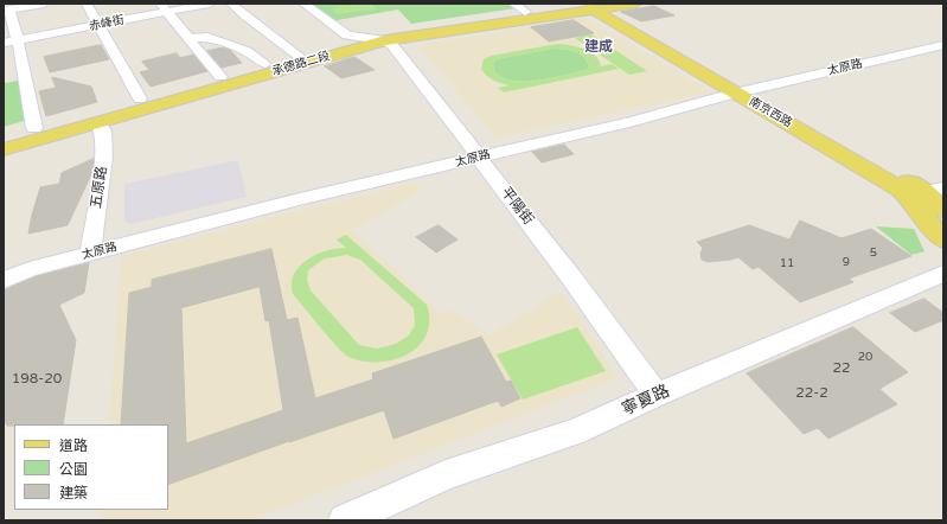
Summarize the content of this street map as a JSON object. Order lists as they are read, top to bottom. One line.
{"streets":{"main road":["承德路二段","南京西路"],"street":["赤峰街","太原路","五原路","平陽街","寧夏路"]},"crossings":[["承德路二段","南京西路"],["承德路二段","五原路"],["承德路二段","平陽街"],["太原路","南京西路"],["太原路","五原路"],["太原路","平陽街"],["平陽街","寧夏路"]],"districts":["建成"],"house_numbers":["5","9","11","20","22","198-20","22-2"],"legend":["道路","公園","建築"]}
